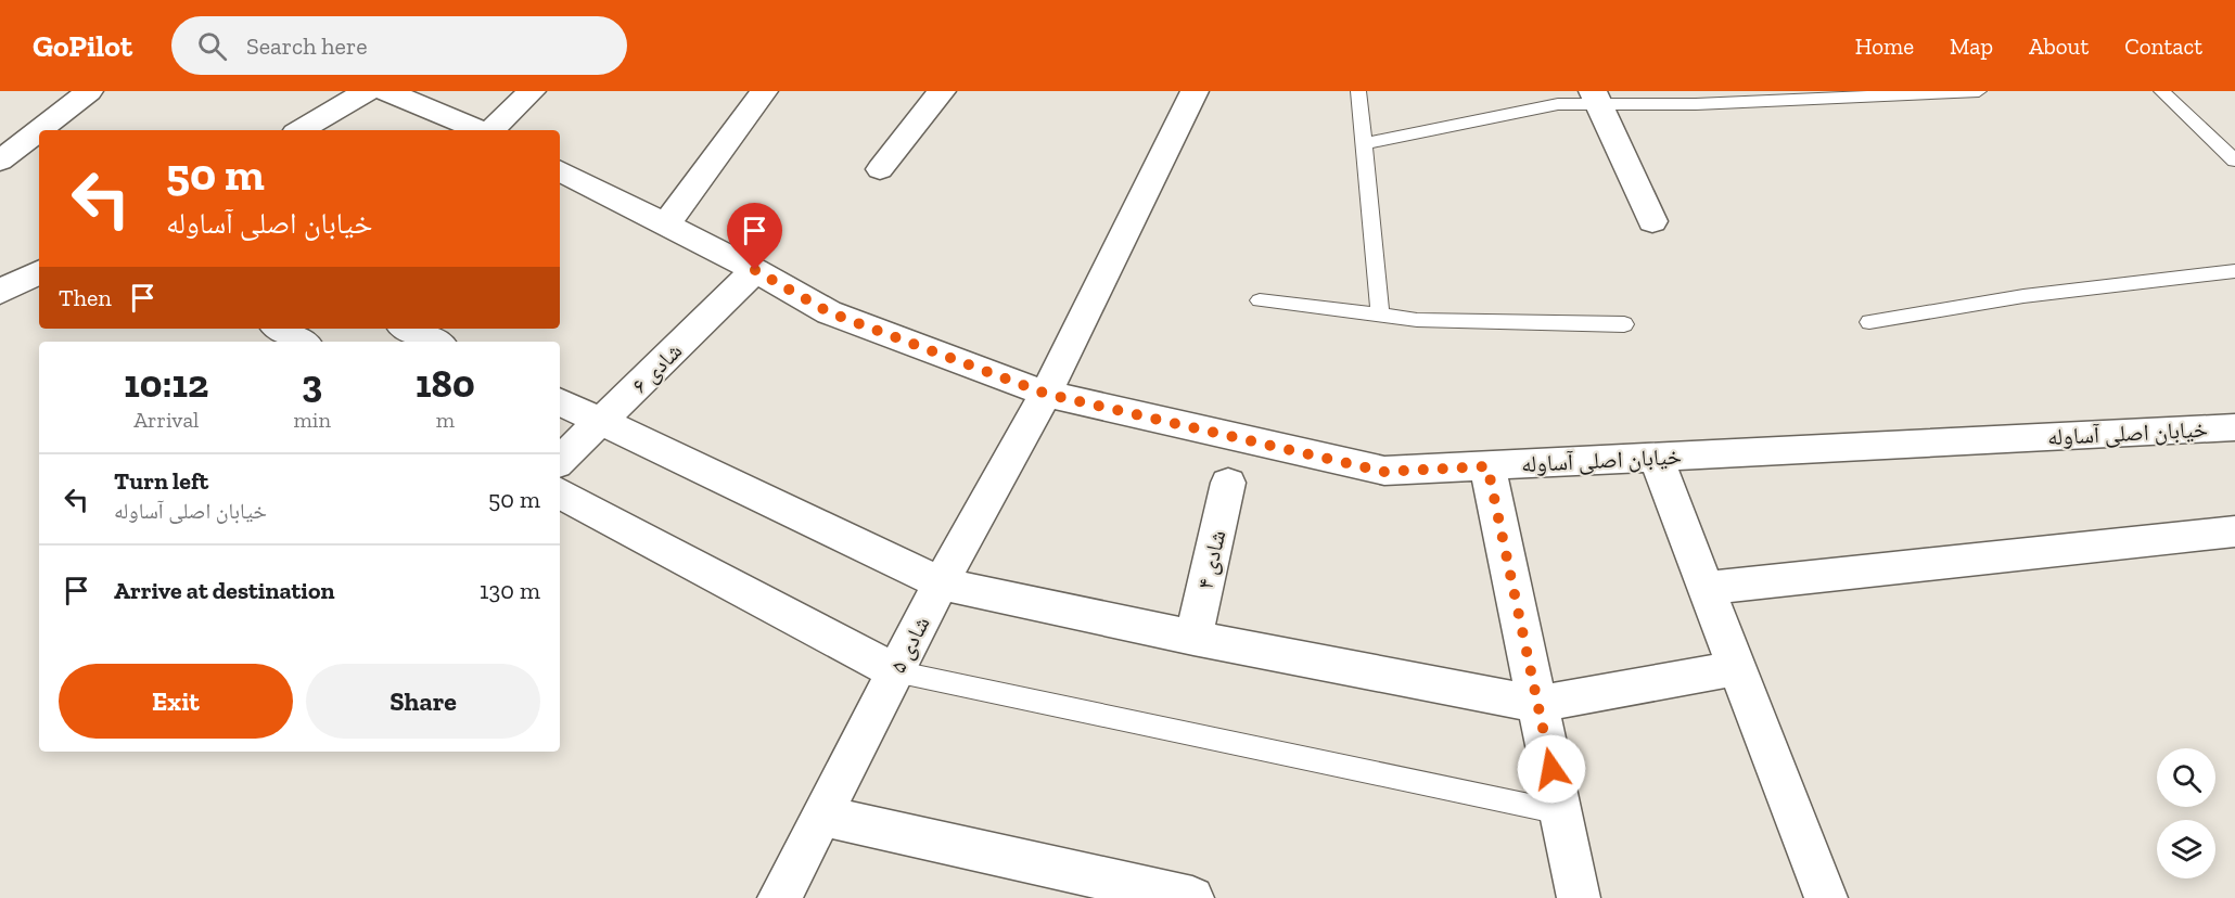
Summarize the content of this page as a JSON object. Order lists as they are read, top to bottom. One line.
{"streets":{"street":["شادی ۶","خیابان اصلی آساوله","شادی ۴","شادی ۵"]},"crossings":[["شادی ۶","خیابان اصلی آساوله"],["خیابان اصلی آساوله","شادی ۵"]],"page":{"header":"GoPilot","search":"Search here","nav":["Home","Map","About","Contact"],"turn":["50 m","خیابان اصلی آساوله"],"then":"Then","eta":["10:12","Arrival","3","min","180","m"],"list":[{"name":"Turn left","note":"خیابان اصلی آساوله","value":"50 m"},{"name":"Arrive at destination","value":"130 m"}],"buttons":["Exit","Share"]}}
